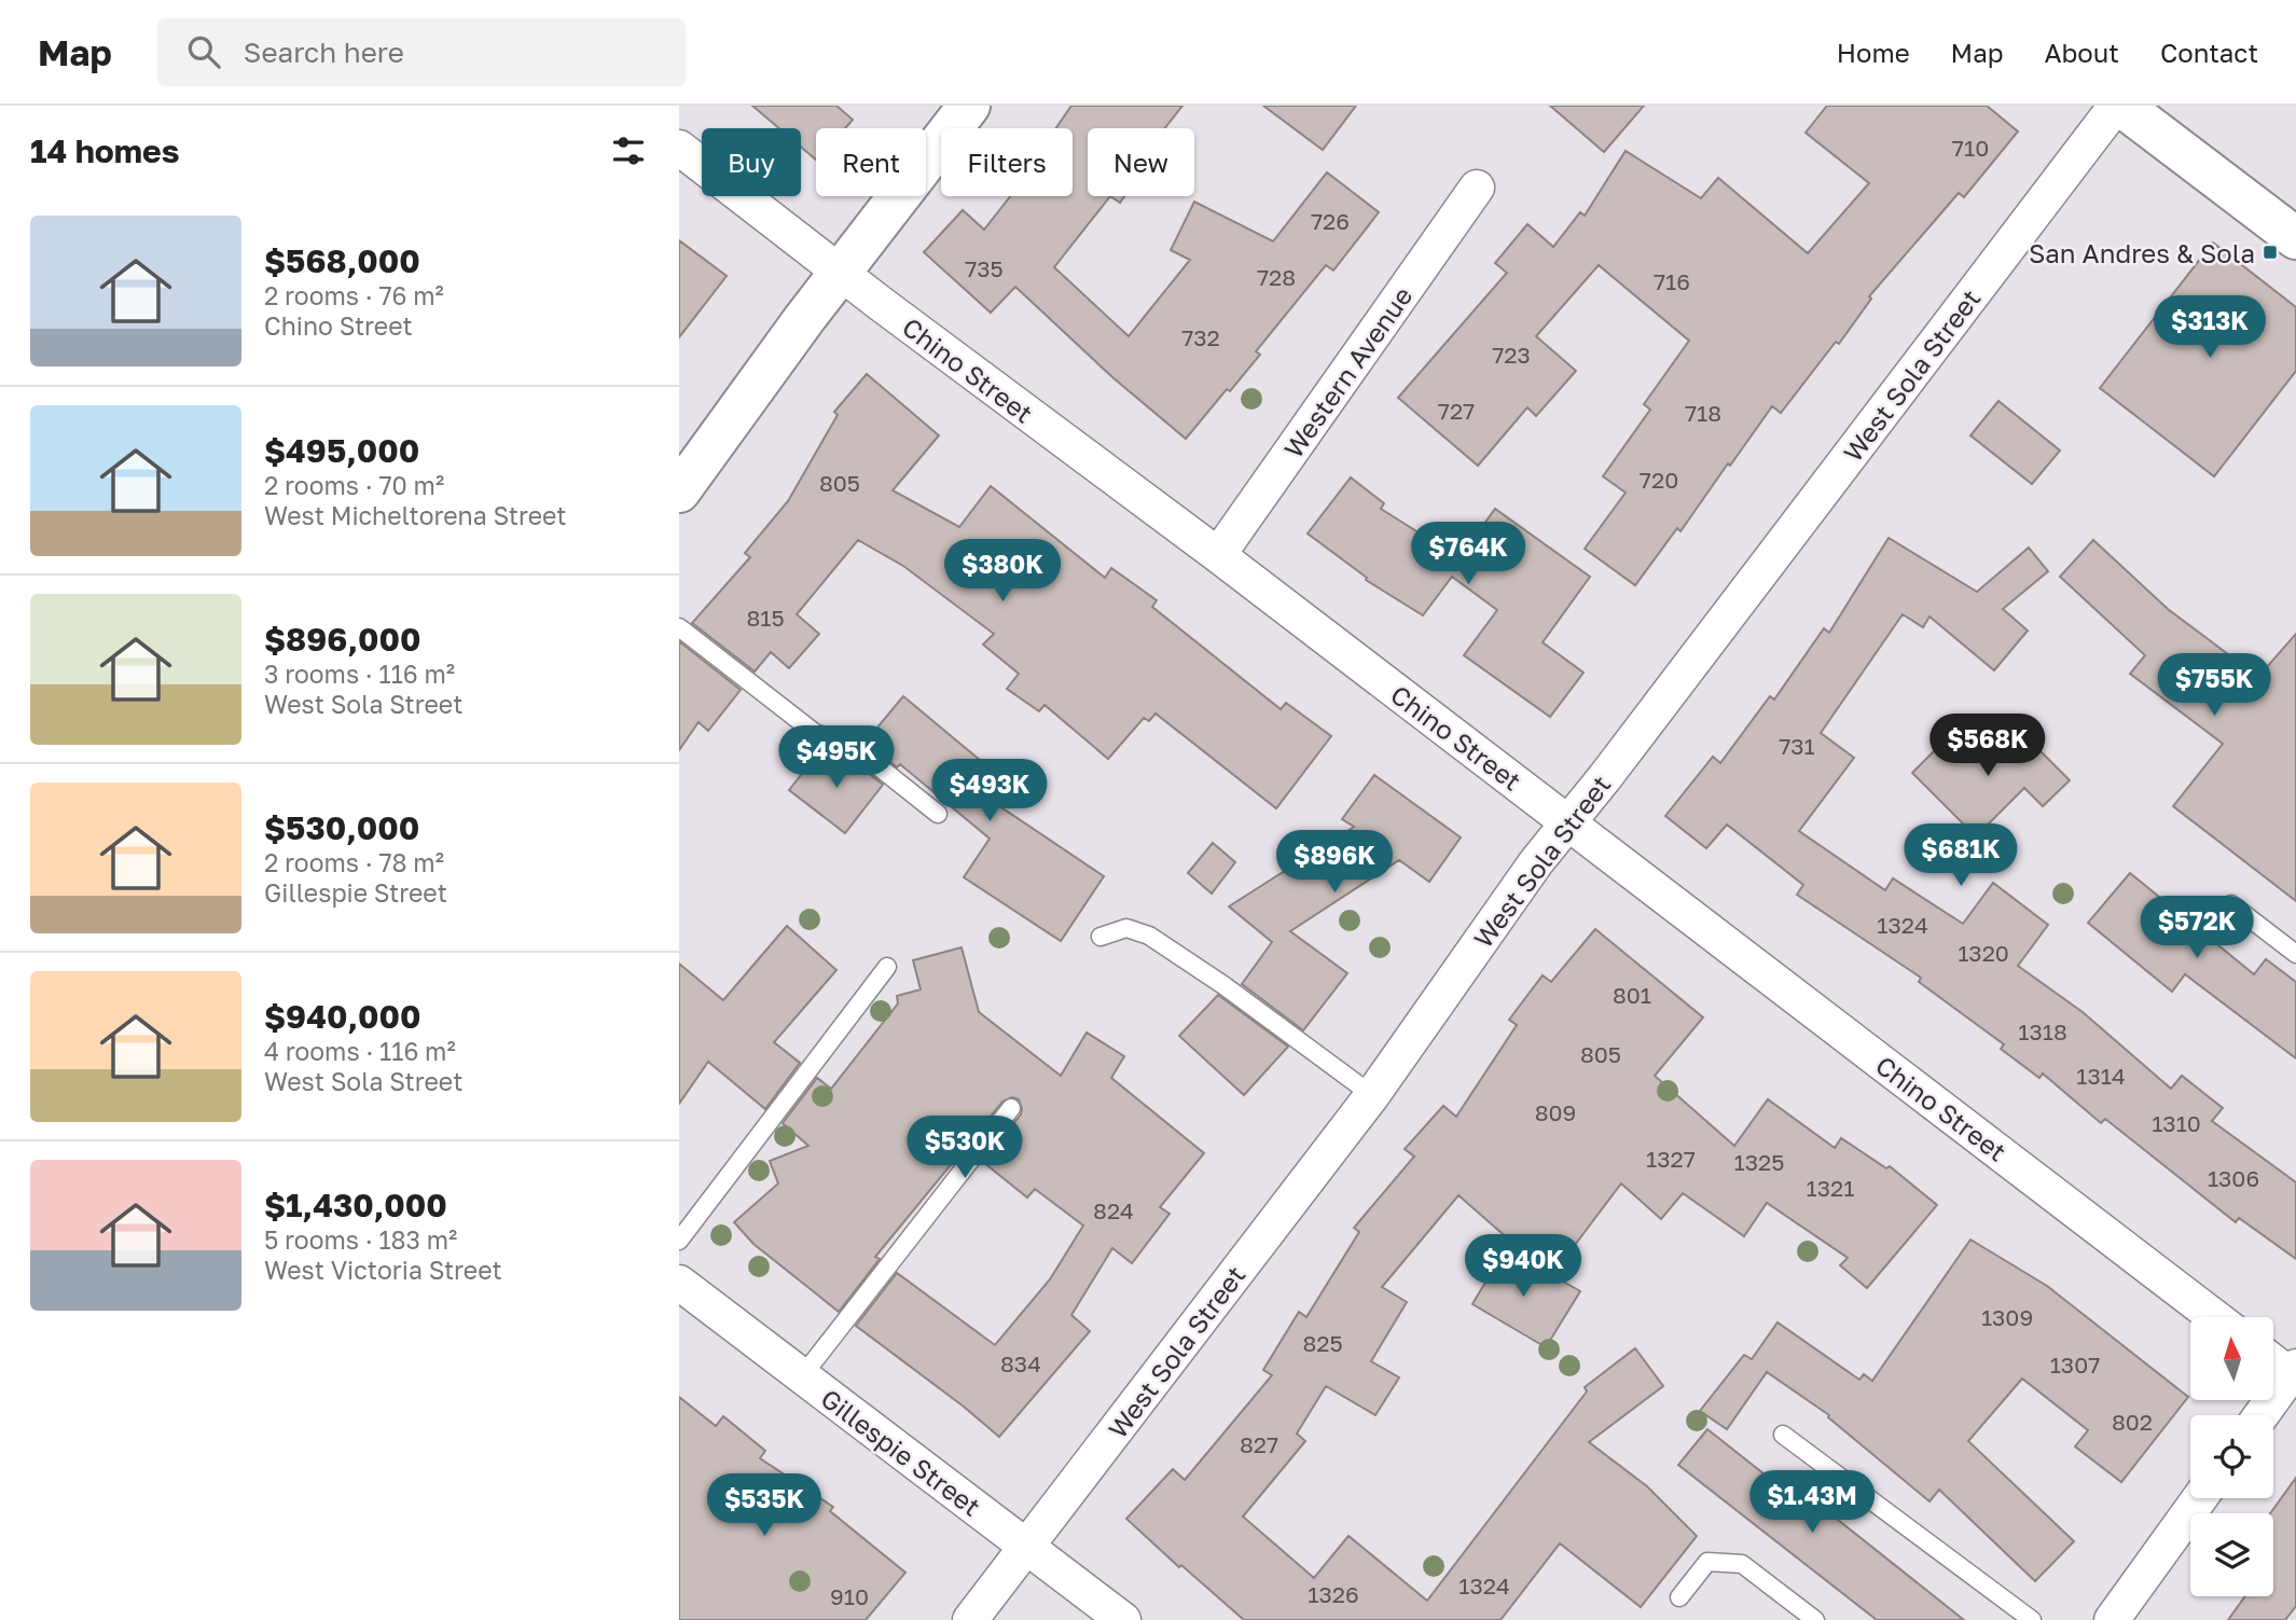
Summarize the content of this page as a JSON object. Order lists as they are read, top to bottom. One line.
{"streets":{"street":["Chino Street","Western Avenue","West Sola Street","Gillespie Street"]},"crossings":[["Chino Street","Western Avenue"],["Chino Street","West Sola Street"],["West Sola Street","Gillespie Street"]],"places":{"transit":["San Andres & Sola"]},"house_numbers":["710","726","735","728","716","732","723","727","718","720","805","815","731","1324","1320","801","1318","805","1314","809","1310","1327","1325","1306","1321","824","1309","825","834","1307","802","827","1324","1326","910"],"north":"top","page":{"header":"Map","search":"Search here","nav":["Home","Map","About","Contact"],"heading":"14 homes","chip":["Buy","Rent","Filters","New"],"list":[{"name":"$568,000","note":"2 rooms · 76 m² · Chino Street"},{"name":"$495,000","note":"2 rooms · 70 m² · West Micheltorena Street"},{"name":"$896,000","note":"3 rooms · 116 m² · West Sola Street"},{"name":"$530,000","note":"2 rooms · 78 m² · Gillespie Street"},{"name":"$940,000","note":"4 rooms · 116 m² · West Sola Street"},{"name":"$1,430,000","note":"5 rooms · 183 m² · West Victoria Street"}],"price":["$313K","$764K","$380K","$755K","$568K","$495K","$493K","$681K","$896K","$572K","$530K","$940K","$1.43M","$535K"]}}
